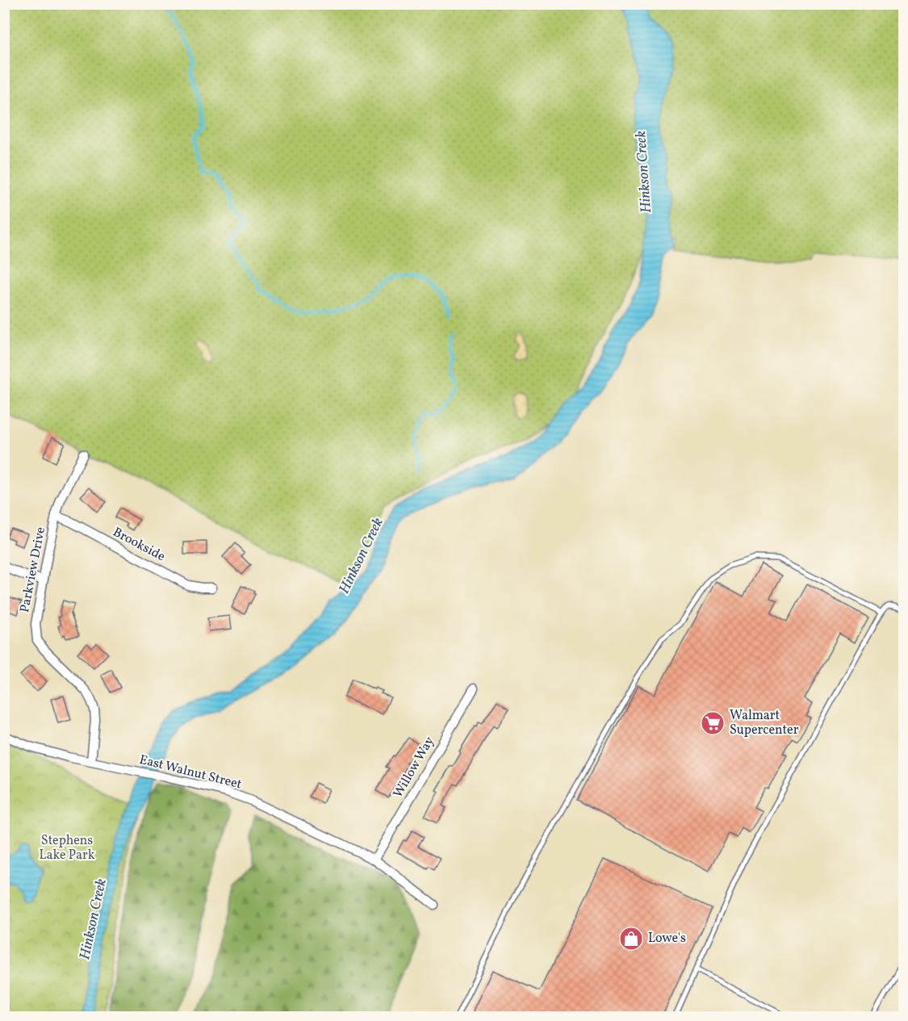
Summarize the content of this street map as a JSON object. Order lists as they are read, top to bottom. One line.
{"streets":{"street":["Brookside","Parkview Drive","Willow Way","East Walnut Street"]},"crossings":[["Brookside","Parkview Drive"],["Parkview Drive","East Walnut Street"],["Willow Way","East Walnut Street"]],"water":["Hinkson Creek"],"parks":["Stephens Lake Park"],"places":{"supermarket":["Walmart Supercenter"],"shop":["Lowe's"]}}
